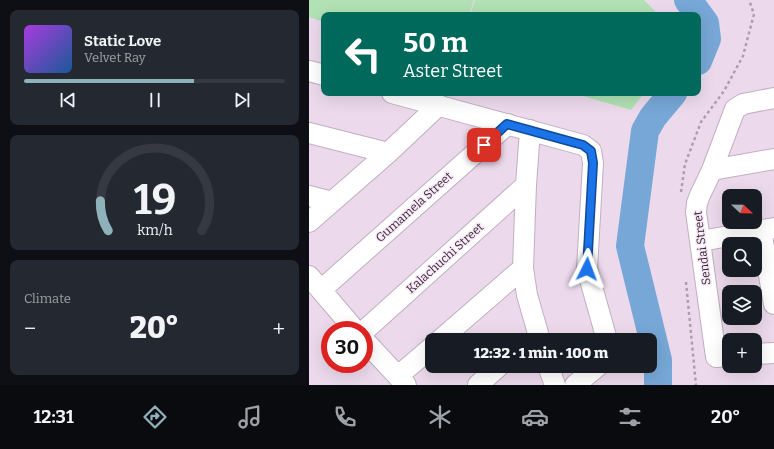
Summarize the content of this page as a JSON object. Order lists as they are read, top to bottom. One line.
{"streets":{"street":["Gumamela Street","Sendai Street","Kalachuchi Street"]},"north":"right","page":{"turn":["50 m","Aster Street"],"song":["Static Love","Velvet Ray"],"map_buttons":"+","tile":"Climate","heat":["−","20°","+"],"limit":"30","trip":"12:32 · 1 min · 100 m","tabs":["12:31","20°"],"gauge":["19","km/h"]}}
